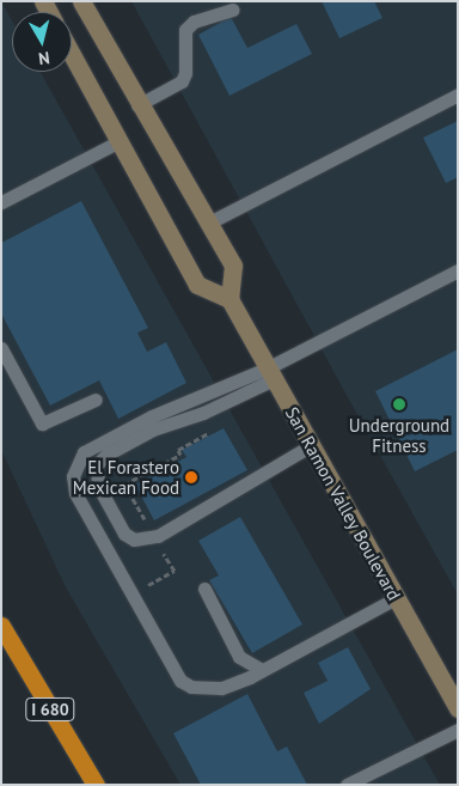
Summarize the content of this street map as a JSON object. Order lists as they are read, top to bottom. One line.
{"streets":{"highway":["I 680"],"main road":["San Ramon Valley Boulevard"]},"places":["Underground Fitness","El Forastero Mexican Food"],"north":"bottom"}
